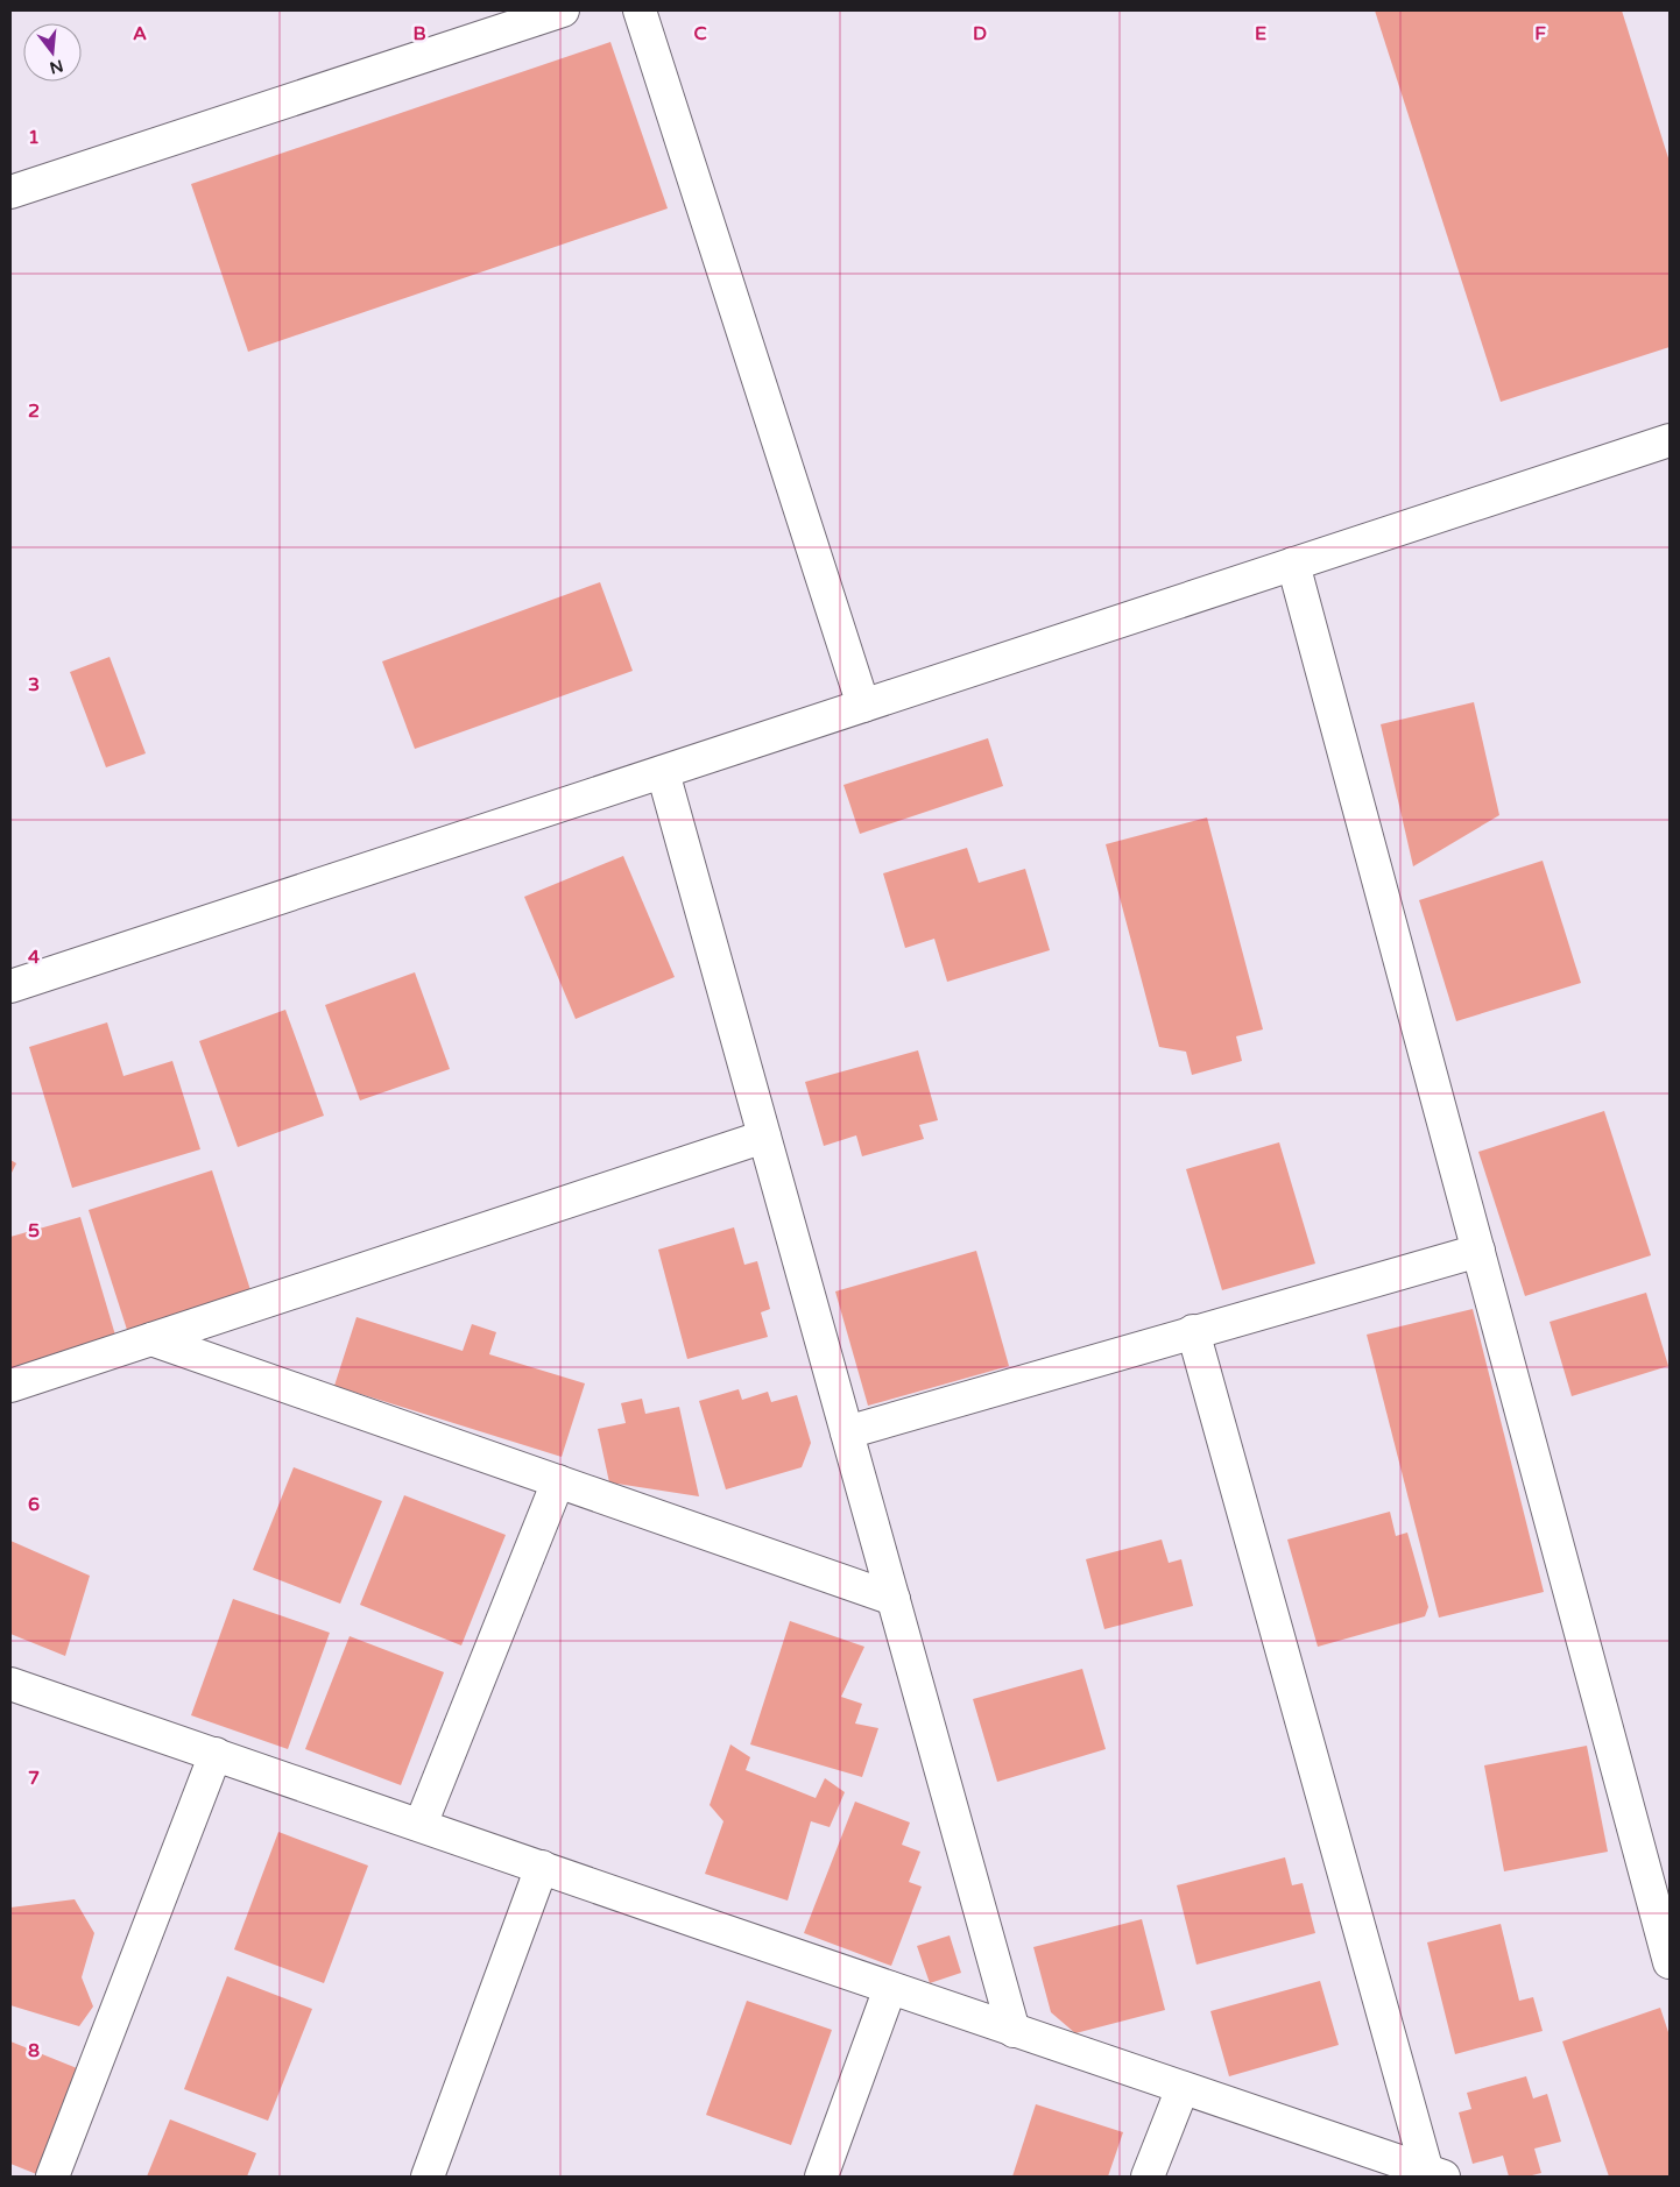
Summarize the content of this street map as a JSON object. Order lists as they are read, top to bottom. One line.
{"north":"bottom","grid":{"columns":["A","B","C","D","E","F"],"rows":["1","2","3","4","5","6","7","8"]}}
